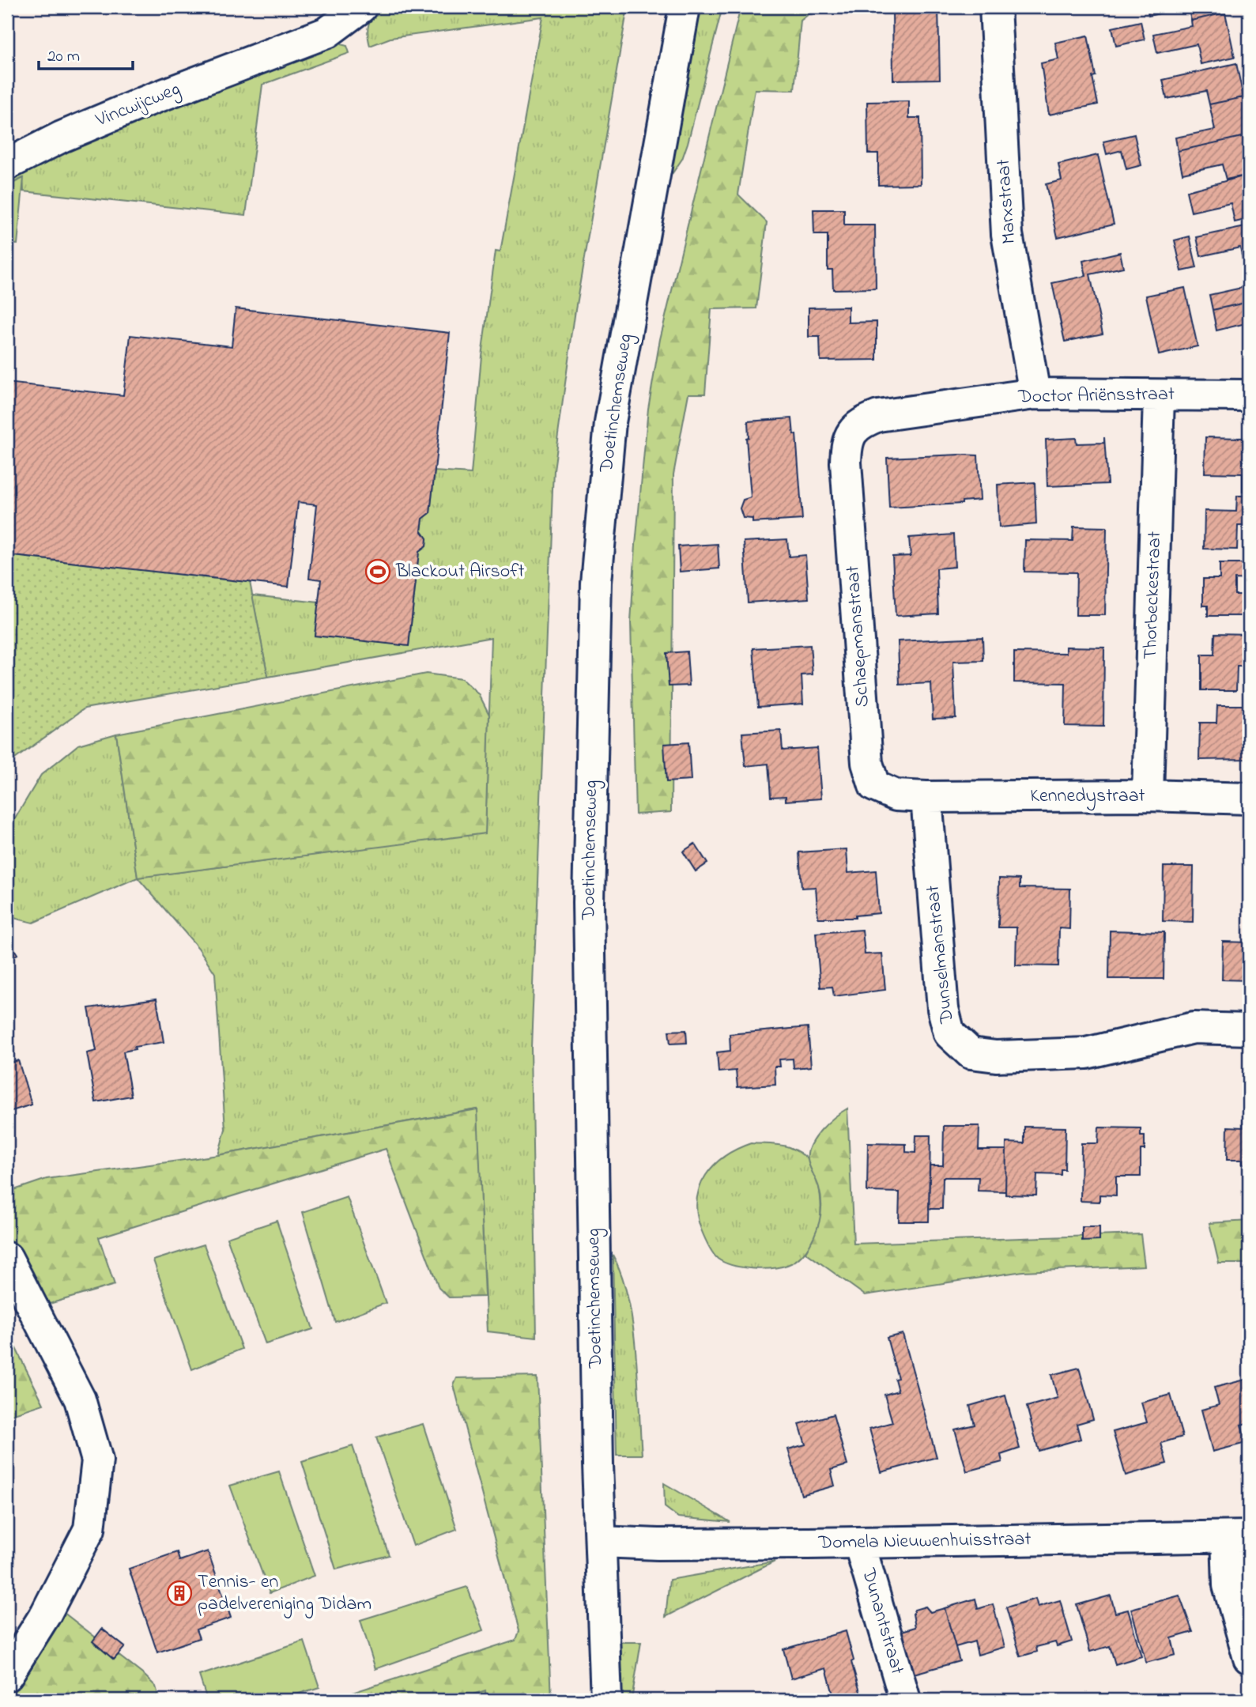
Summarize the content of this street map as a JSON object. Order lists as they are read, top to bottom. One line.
{"streets":{"street":["Vincwijcweg","Marxstraat","Doctor Ariënsstraat","Doetinchemseweg","Thorbeckestraat","Schaepmanstraat","Kennedystraat","Dunselmanstraat","Domela Nieuwenhuisstraat","Dunantstraat"]},"crossings":[["Marxstraat","Doctor Ariënsstraat"],["Doctor Ariënsstraat","Thorbeckestraat"],["Doctor Ariënsstraat","Schaepmanstraat"],["Doetinchemseweg","Domela Nieuwenhuisstraat"],["Thorbeckestraat","Kennedystraat"],["Schaepmanstraat","Kennedystraat"],["Schaepmanstraat","Dunselmanstraat"],["Kennedystraat","Dunselmanstraat"],["Domela Nieuwenhuisstraat","Dunantstraat"]],"places":{"sports":["Blackout Airsoft"],"building":["Tennis- en padelvereniging Didam"]},"scale_bar":"20 m"}
